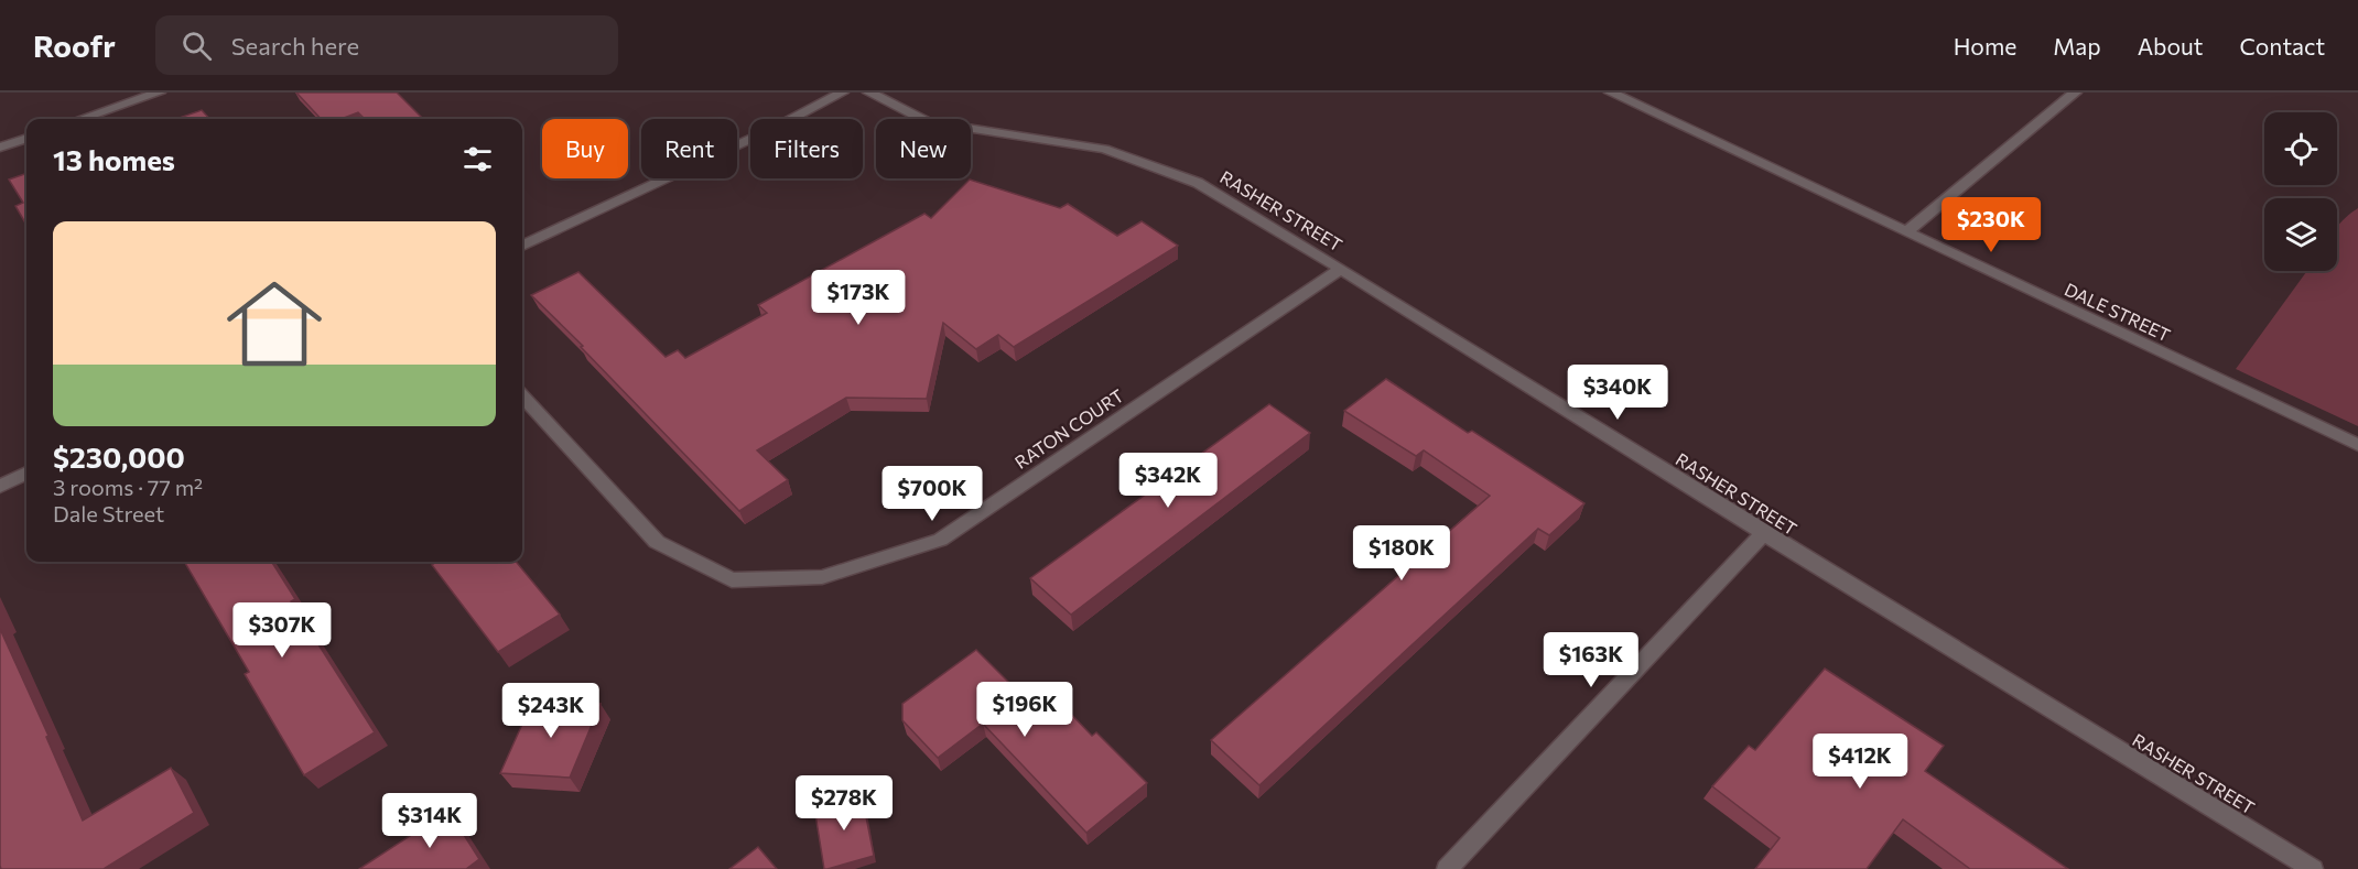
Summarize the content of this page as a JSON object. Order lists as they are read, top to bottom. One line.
{"streets":{"street":["RASHER STREET","DALE STREET","RATON COURT"]},"crossings":[["RASHER STREET","RATON COURT"]],"page":{"header":"Roofr","search":"Search here","nav":["Home","Map","About","Contact"],"chip":["Buy","Rent","Filters","New"],"heading":"13 homes","price":["$230K","$173K","$340K","$342K","$700K","$180K","$307K","$163K","$196K","$243K","$412K","$278K","$314K"],"list":[{"name":"$230,000","note":"3 rooms · 77 m² · Dale Street"}]}}
